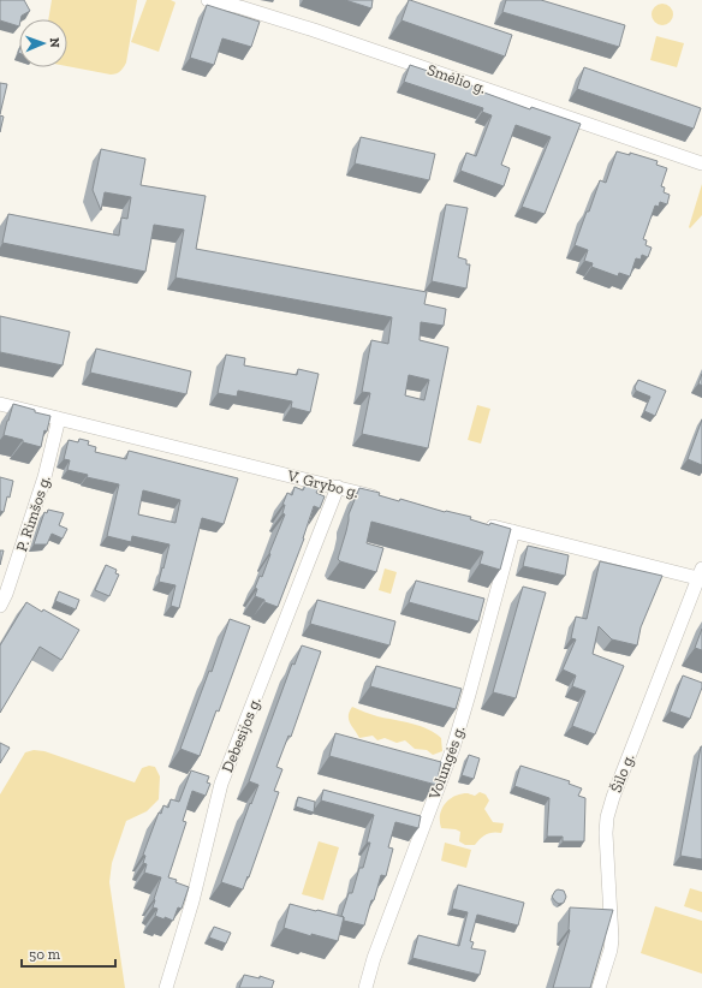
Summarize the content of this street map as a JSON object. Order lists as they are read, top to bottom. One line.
{"streets":{"street":["Smėlio g.","V. Grybo g.","P. Rimšos g.","Debesijos g.","Volungės g.","Šilo g."]},"crossings":[["V. Grybo g.","P. Rimšos g."],["V. Grybo g.","Debesijos g."]],"scale_bar":"50 m","north":"right"}
